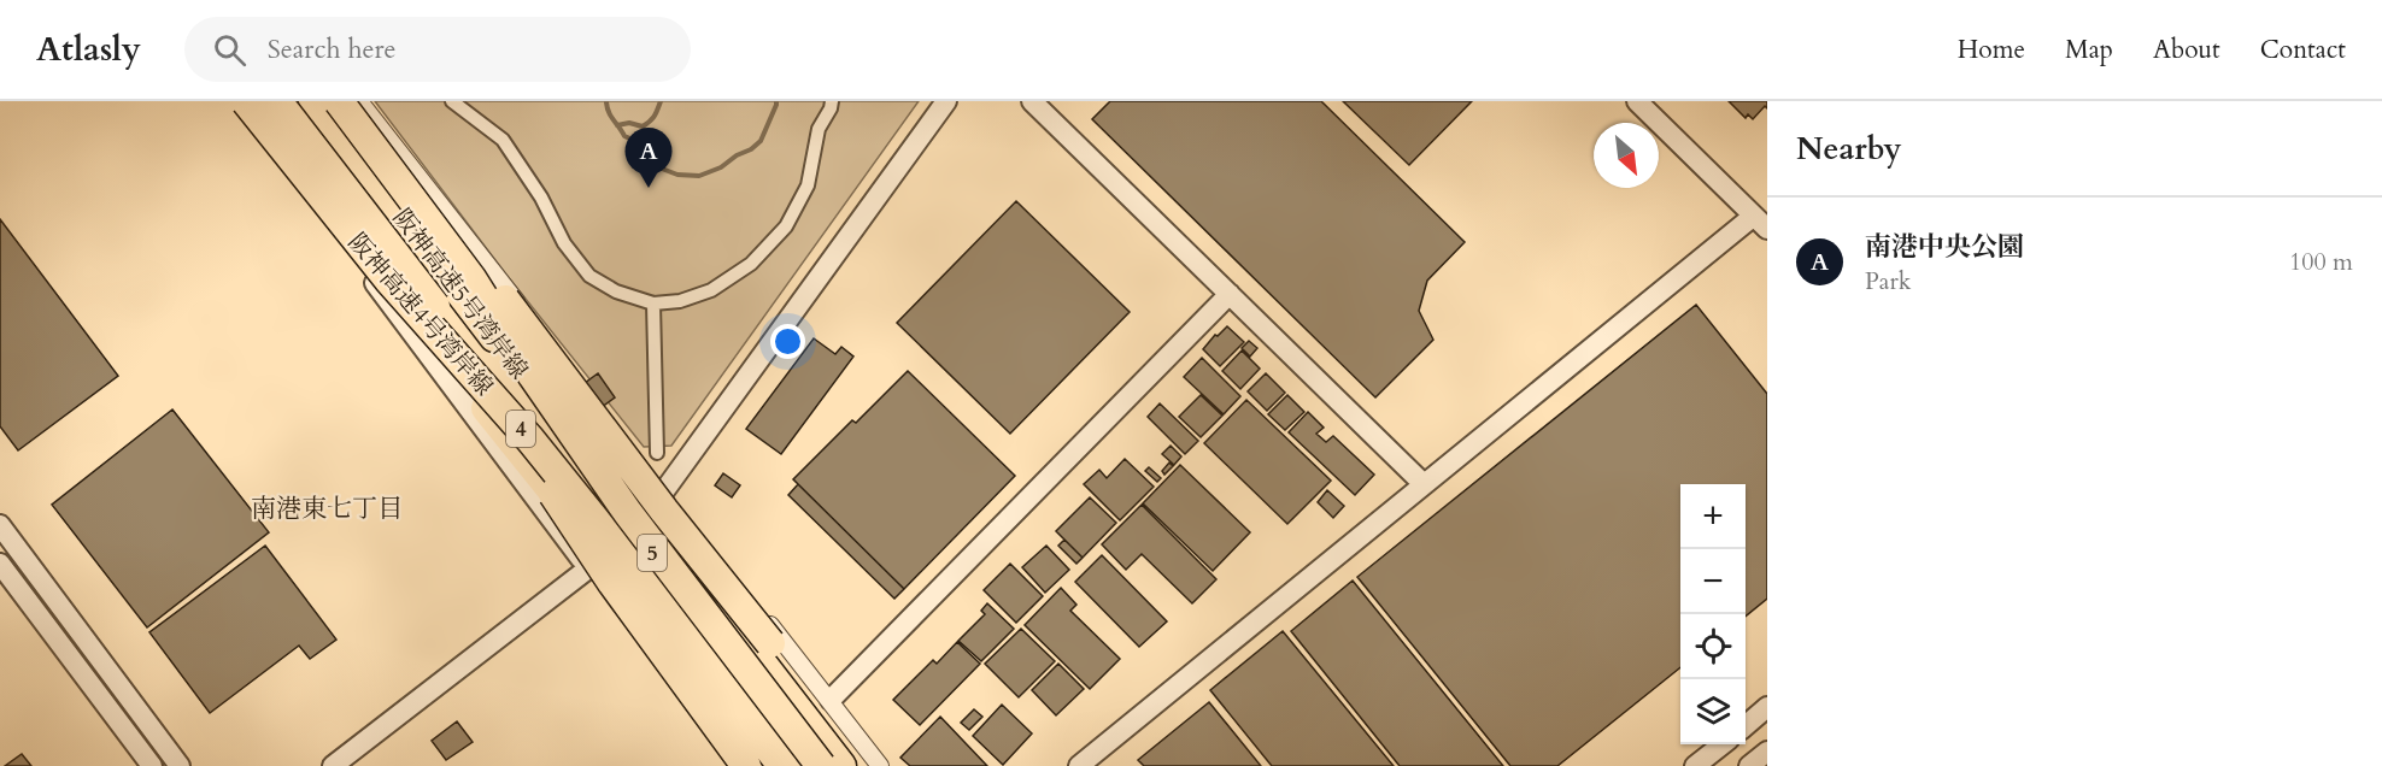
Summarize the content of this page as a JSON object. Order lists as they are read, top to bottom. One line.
{"streets":{"highway":["阪神高速5号湾岸線","阪神高速4号湾岸線","4","5"]},"districts":["南港東七丁目"],"north":"bottom right","page":{"header":"Atlasly","search":"Search here","nav":["Home","Map","About","Contact"],"heading":"Nearby","pins":"A","list":[{"mark":"A","name":"南港中央公園","note":"Park","value":"100 m"}],"map_buttons":["+","−"]}}
